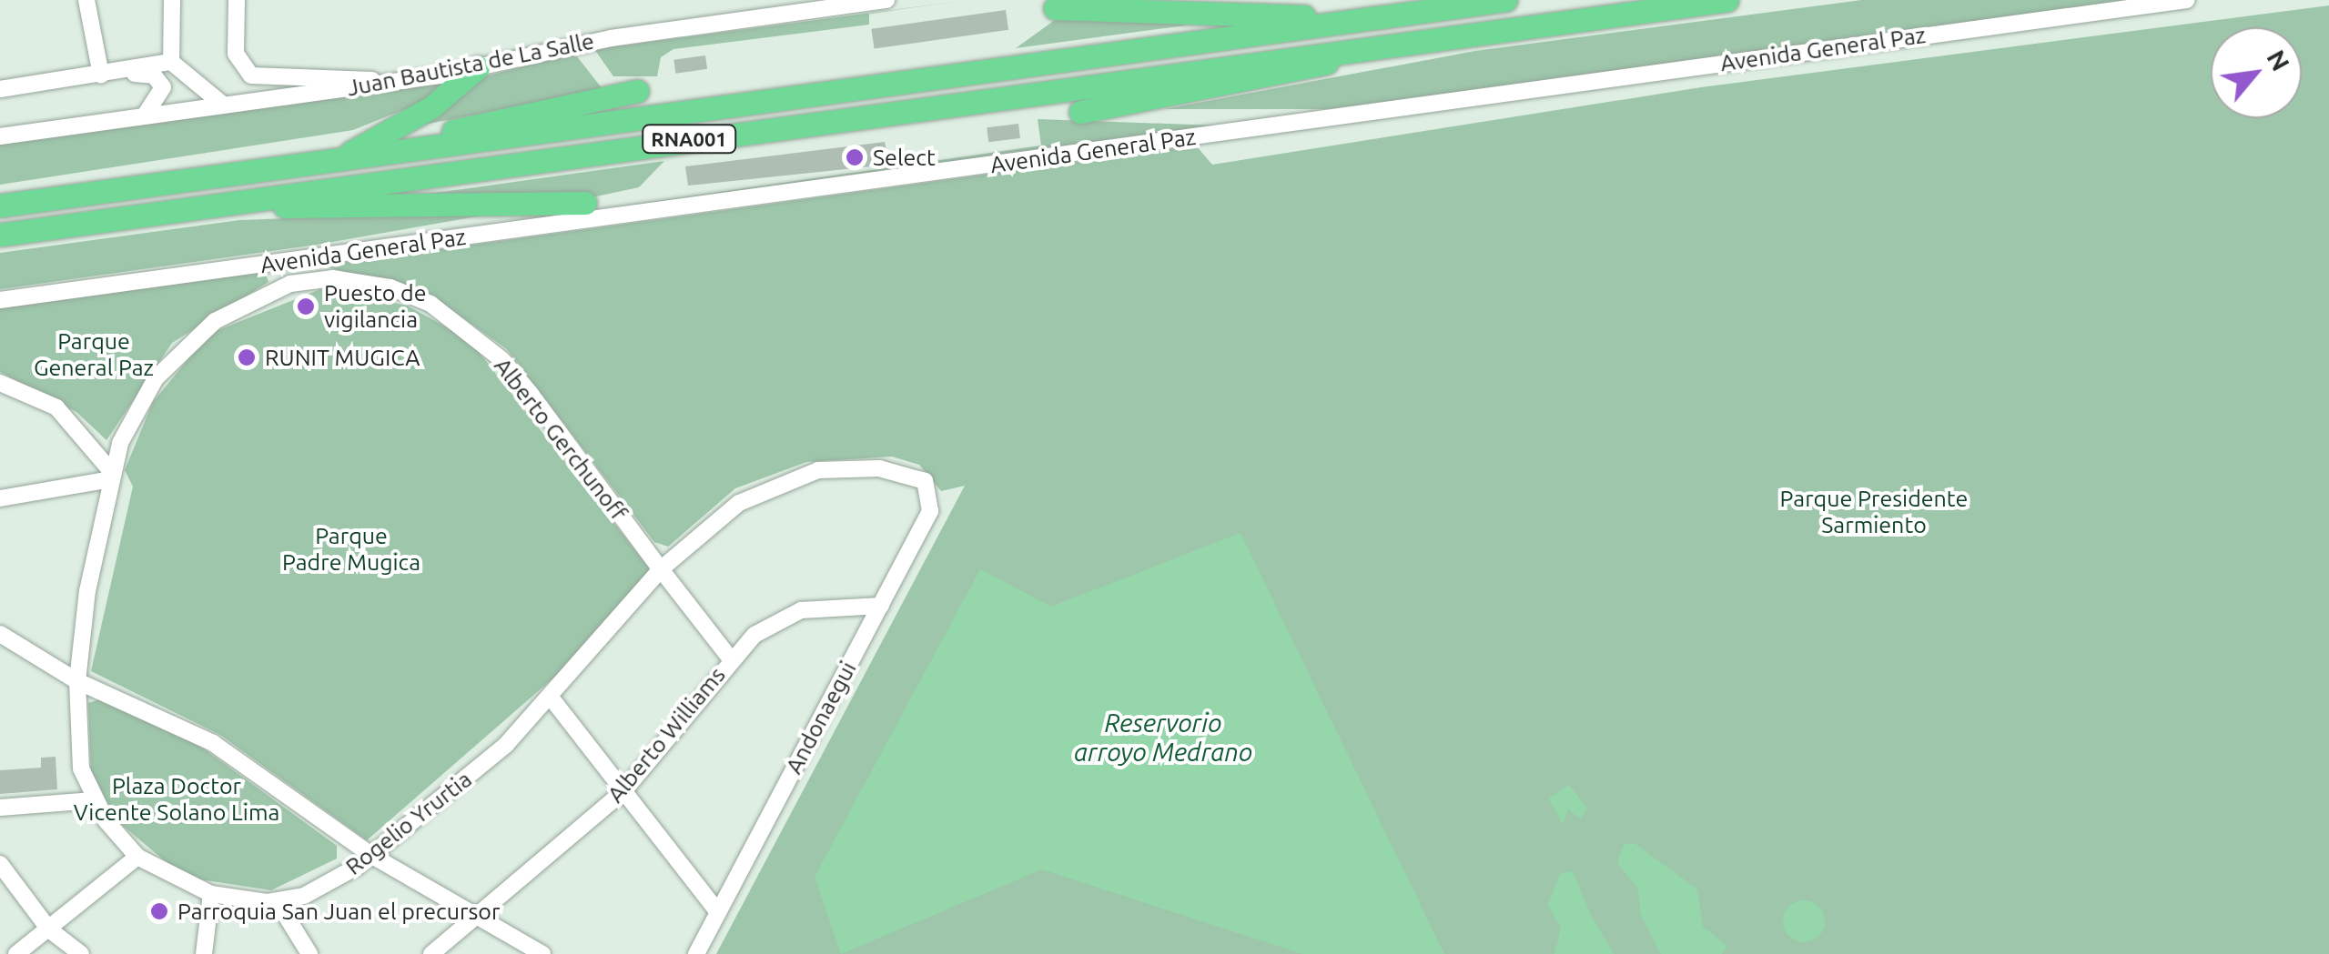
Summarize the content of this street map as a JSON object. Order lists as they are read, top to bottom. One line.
{"streets":{"highway":["RNA001"],"street":["Avenida General Paz","Juan Bautista de La Salle","Alberto Gerchunoff","Andonaegui","Alberto Williams","Rogelio Yrurtia"]},"crossings":[["Alberto Gerchunoff","Alberto Williams"],["Alberto Gerchunoff","Rogelio Yrurtia"],["Andonaegui","Alberto Williams"],["Andonaegui","Rogelio Yrurtia"]],"water":["Reservorio arroyo Medrano"],"parks":["Parque General Paz","Parque Presidente Sarmiento","Parque Padre Mugica","Plaza Doctor Vicente Solano Lima"],"places":["Select","Puesto de vigilancia","RUNIT MUGICA","Parroquia San Juan el precursor"],"north":"top right"}
